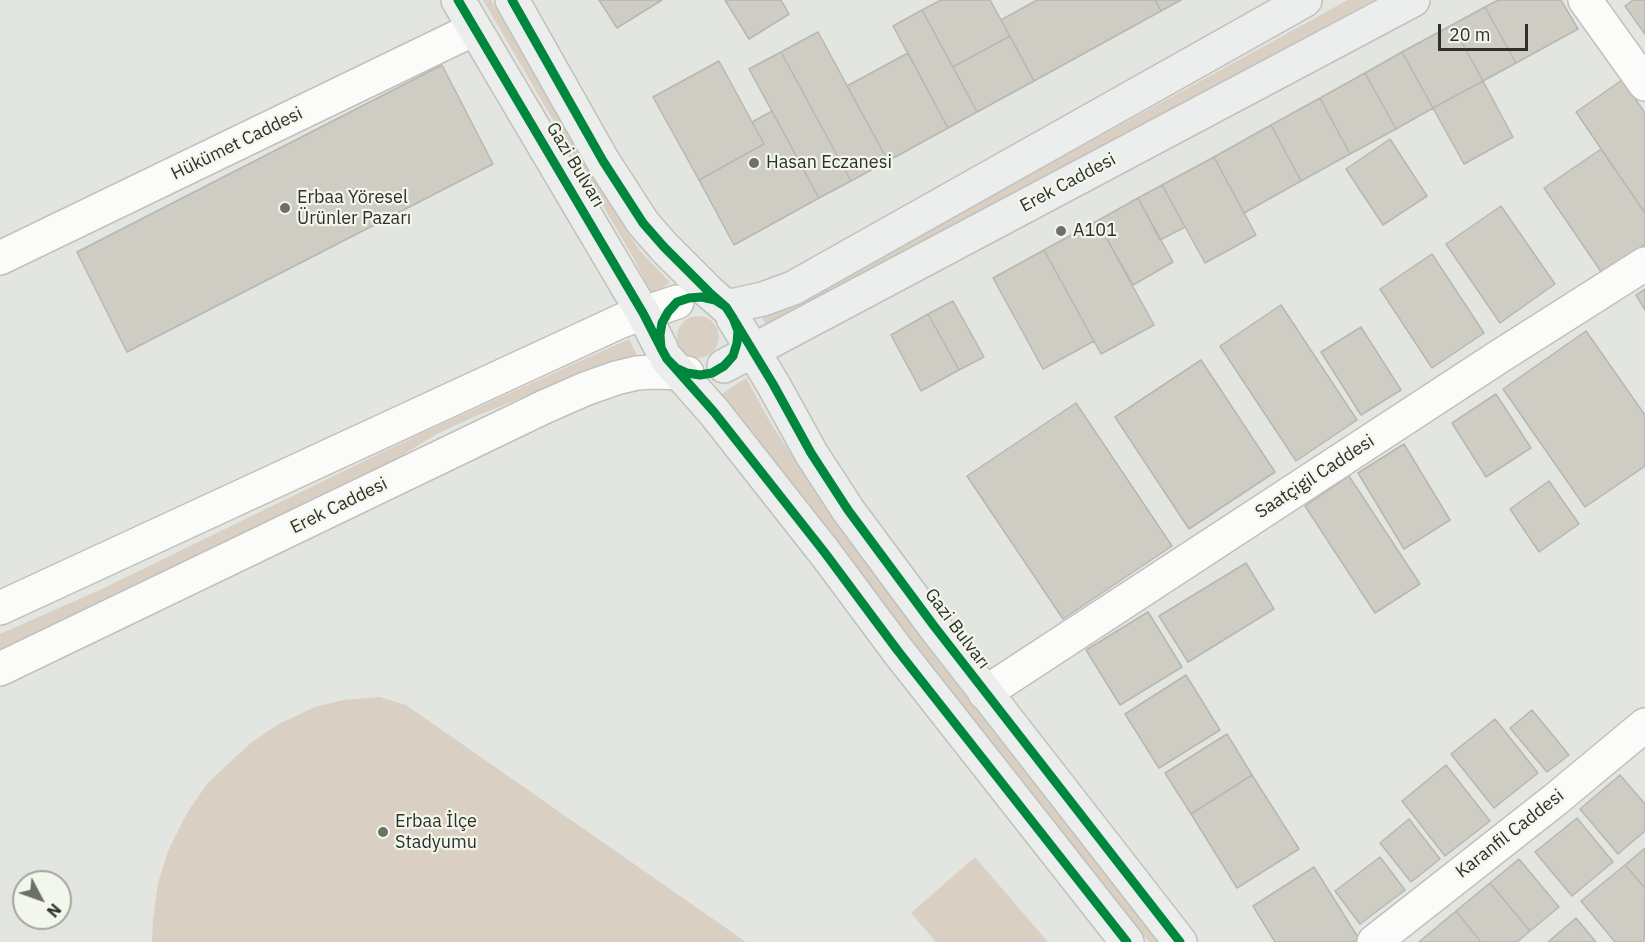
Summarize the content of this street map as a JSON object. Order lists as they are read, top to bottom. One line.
{"streets":{"main road":["Gazi Bulvarı","Erek Caddesi"],"street":["Hükümet Caddesi","Saatçigil Caddesi","Karanfil Caddesi"]},"crossings":[["Hükümet Caddesi","Gazi Bulvarı"],["Gazi Bulvarı","Erek Caddesi"],["Gazi Bulvarı","Saatçigil Caddesi"]],"places":["Hasan Eczanesi","Erbaa Yöresel Ürünler Pazarı","A101","Erbaa İlçe Stadyumu"],"scale_bar":"20 m","north":"bottom right"}
